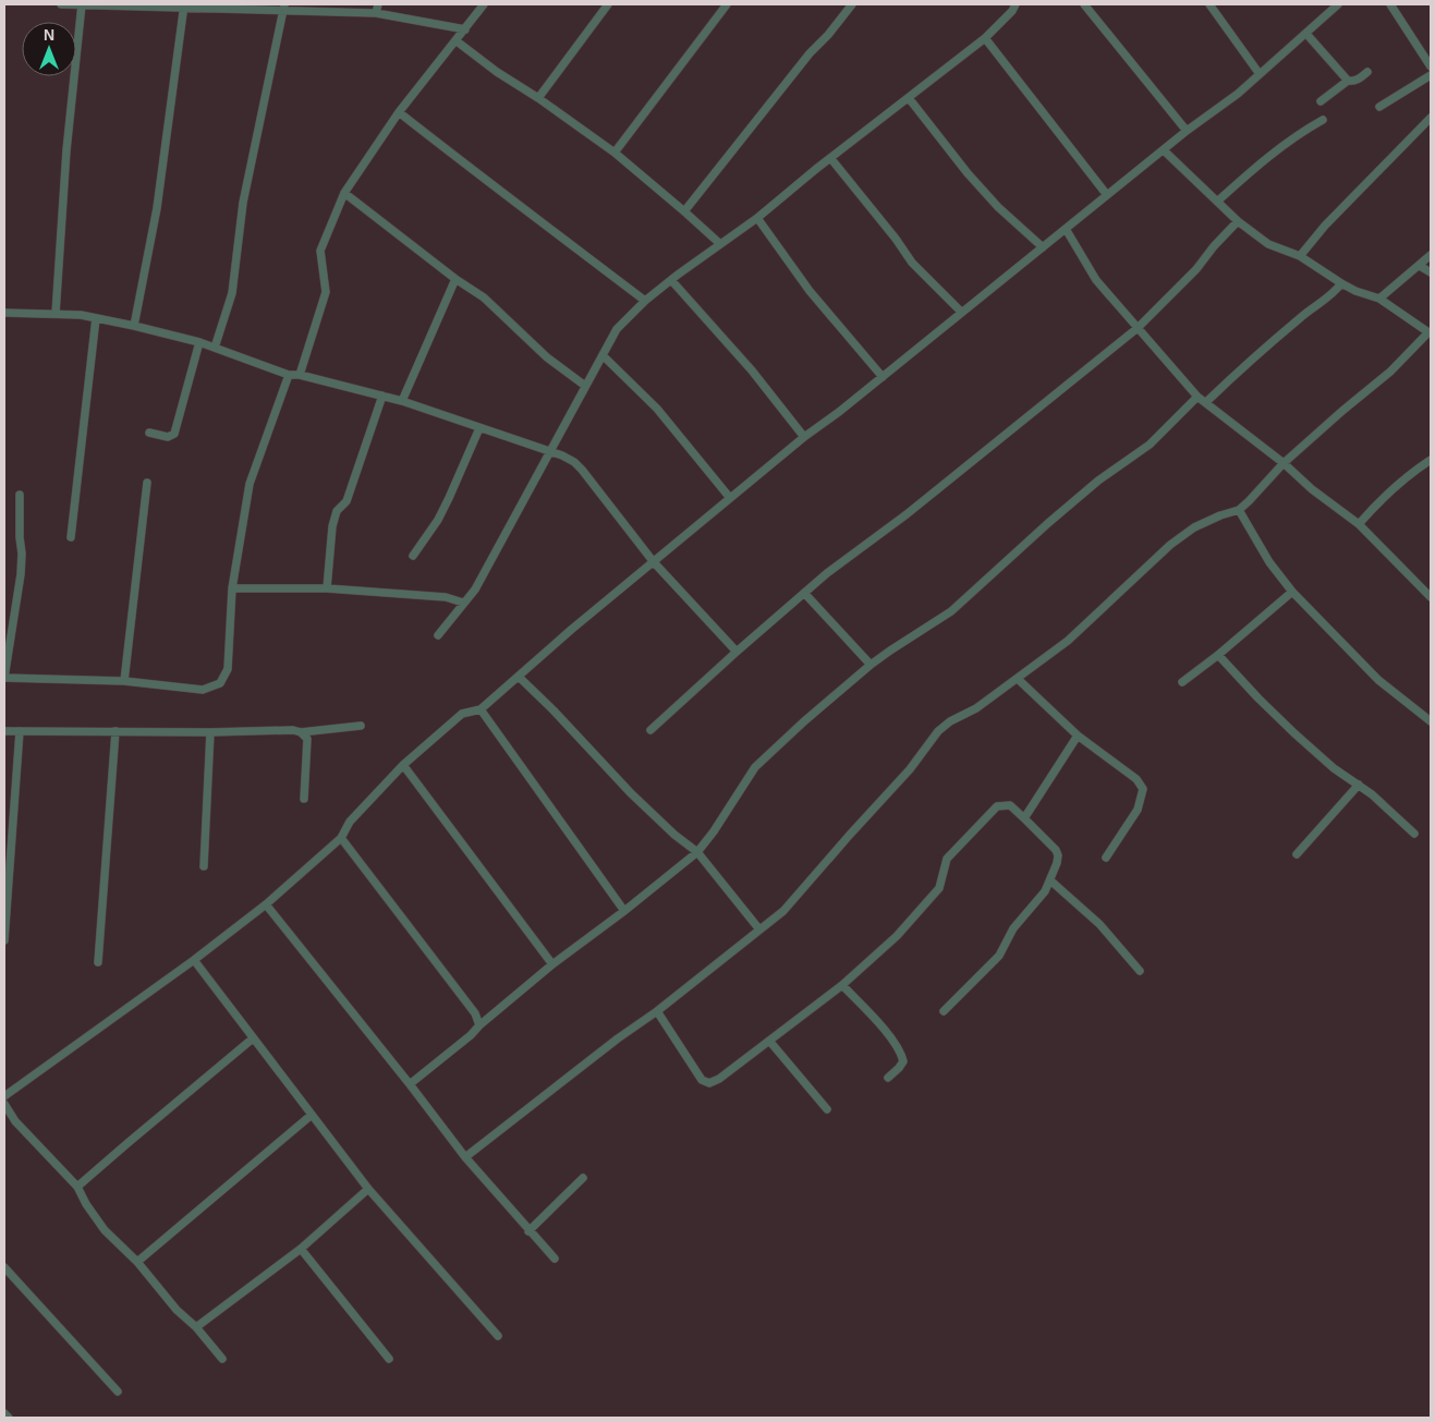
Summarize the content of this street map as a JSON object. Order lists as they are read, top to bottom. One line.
{"north":"top"}
